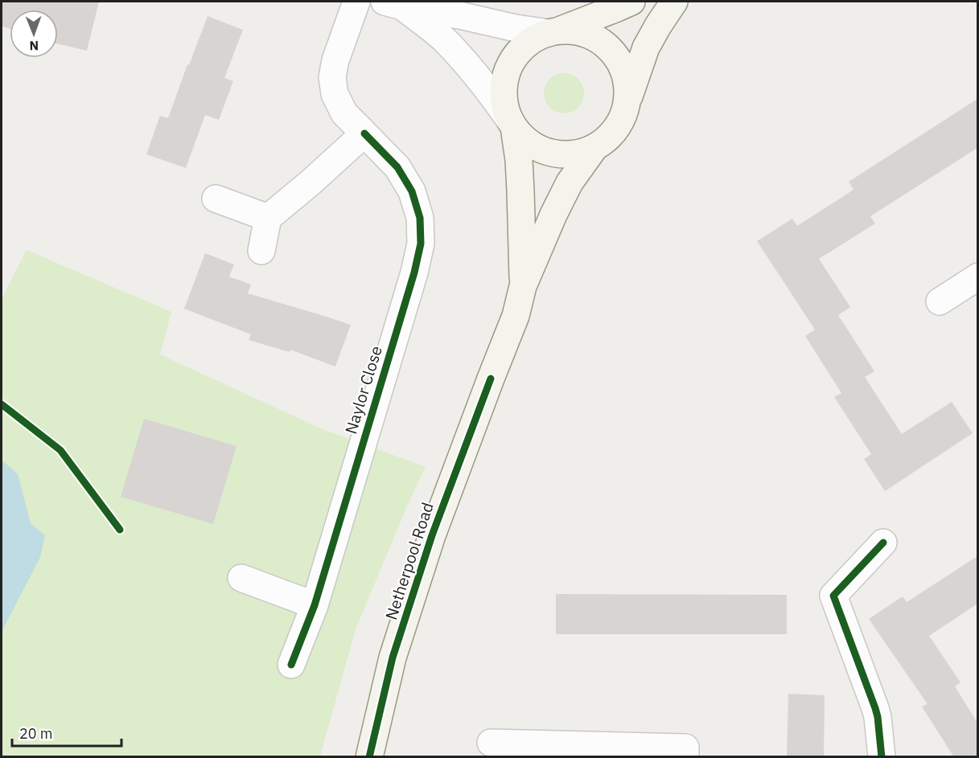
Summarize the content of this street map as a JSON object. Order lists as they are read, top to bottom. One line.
{"streets":{"main road":["Netherpool Road"],"street":["Naylor Close"]},"scale_bar":"20 m","north":"bottom"}
